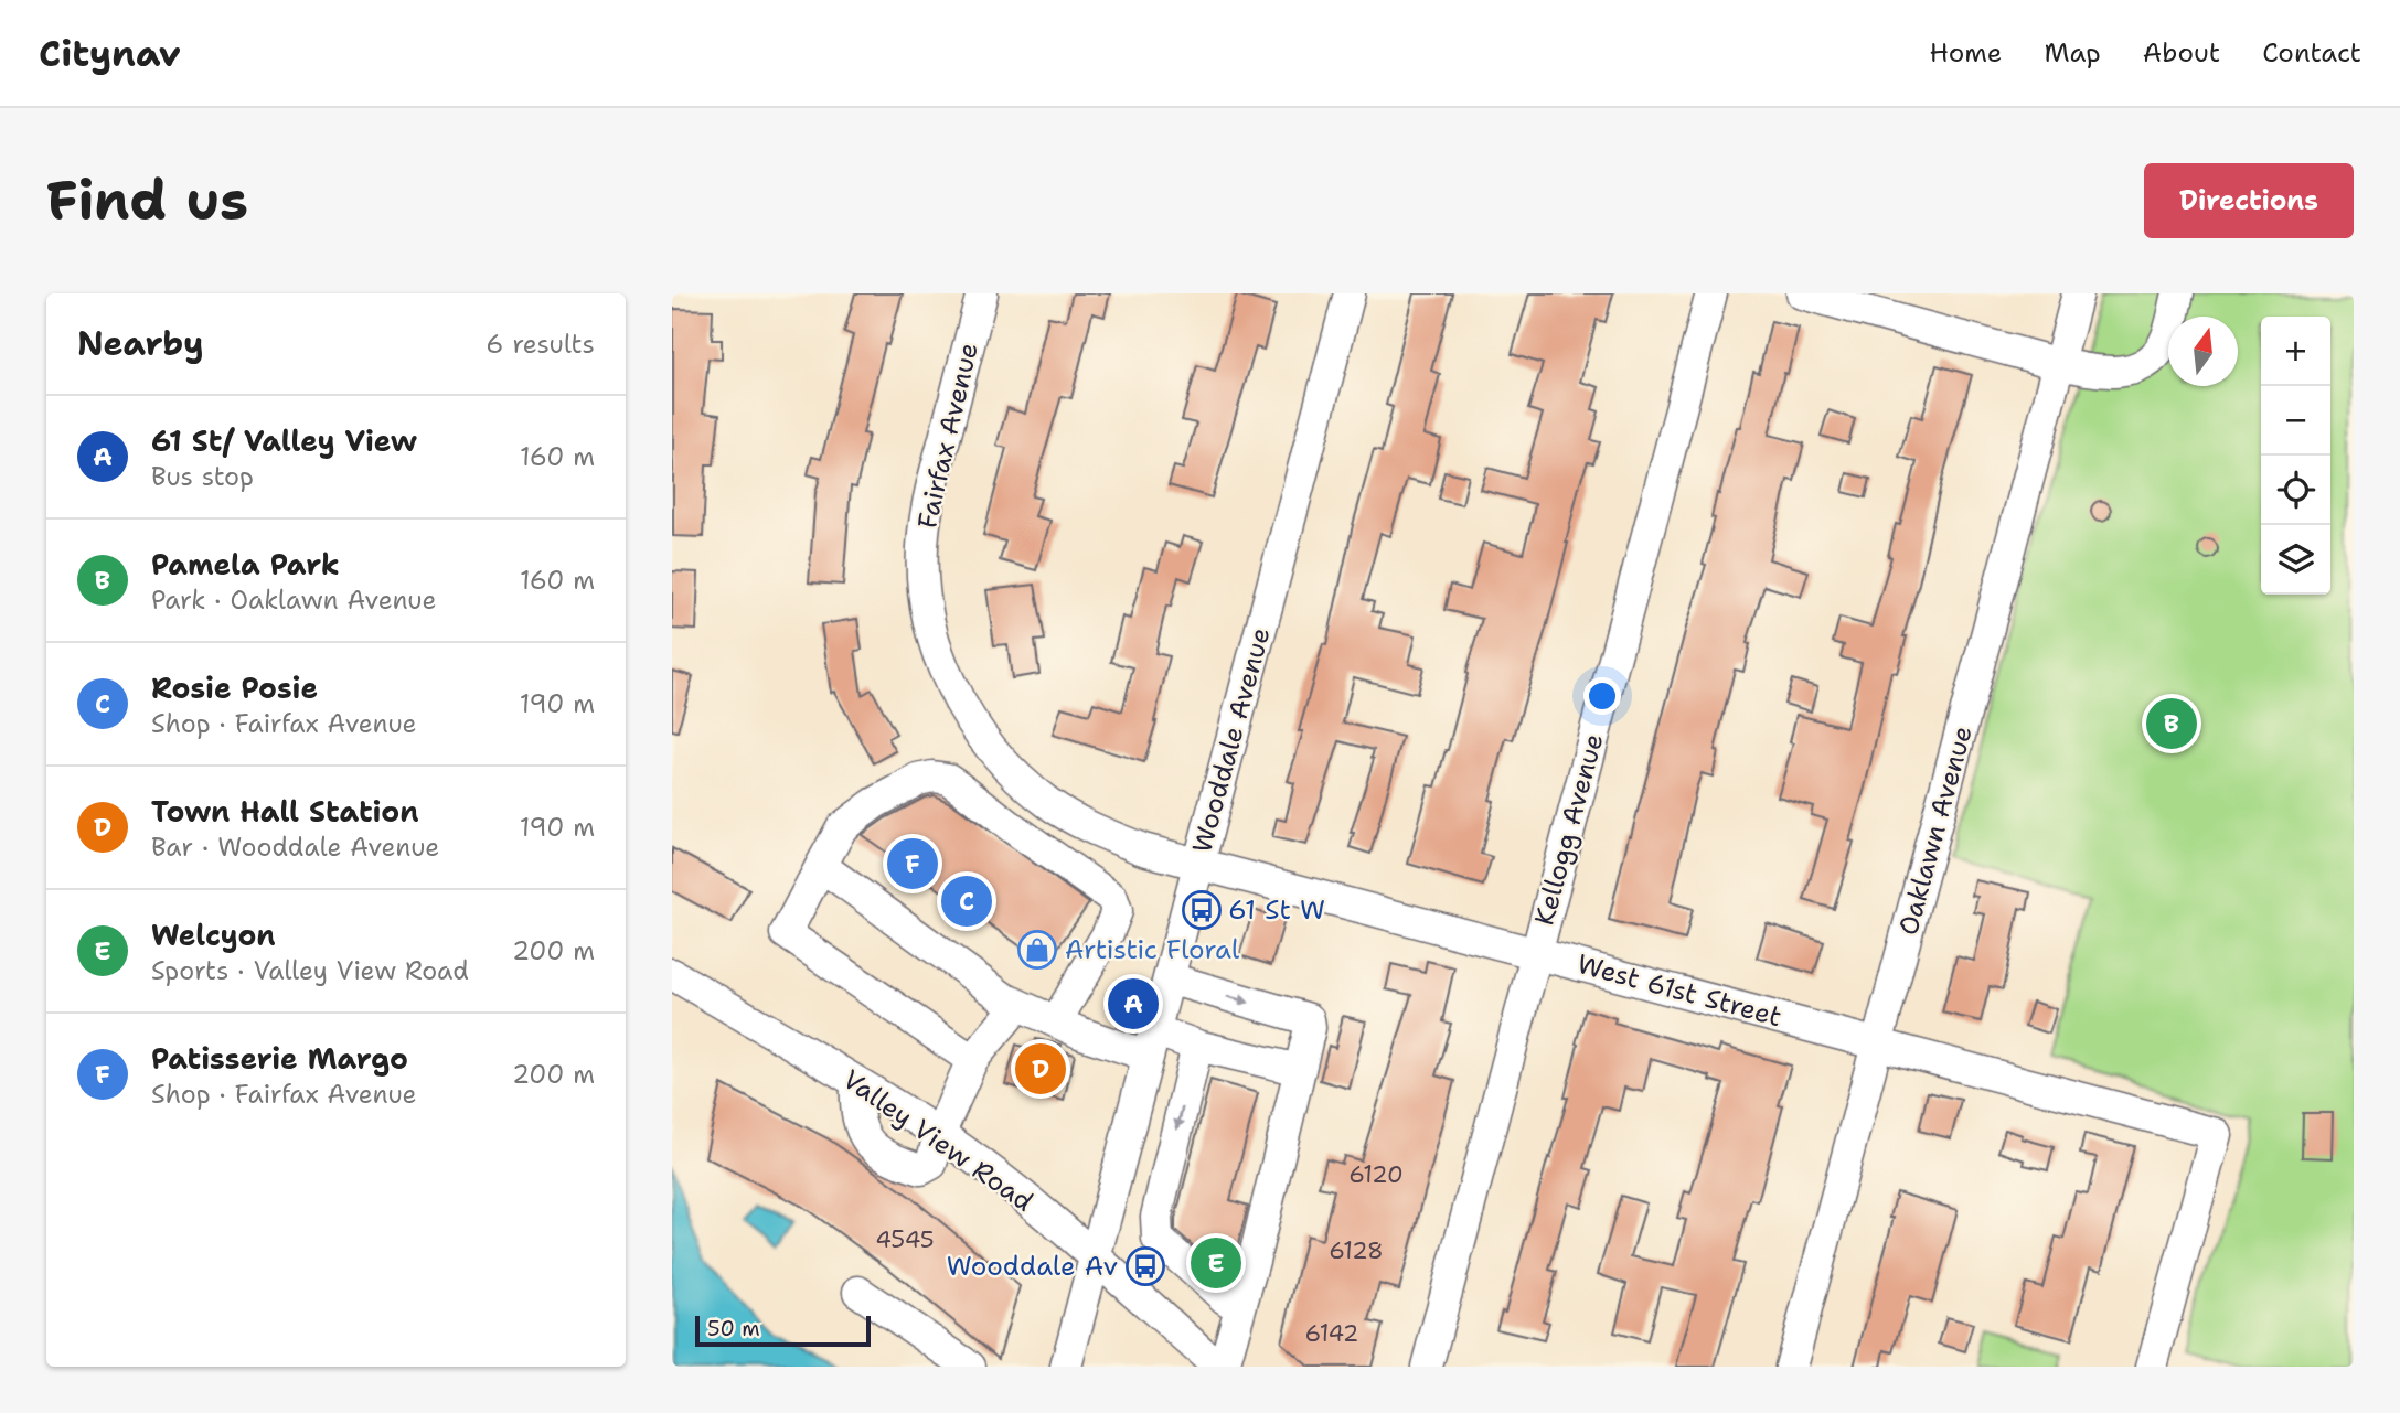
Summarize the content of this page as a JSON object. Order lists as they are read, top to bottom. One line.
{"streets":{"street":["Fairfax Avenue","Wooddale Avenue","Kellogg Avenue","Oaklawn Avenue","West 61st Street","Valley View Road"]},"crossings":[["Fairfax Avenue","West 61st Street"],["Wooddale Avenue","West 61st Street"],["Wooddale Avenue","Valley View Road"],["Kellogg Avenue","West 61st Street"],["Oaklawn Avenue","West 61st Street"]],"places":{"bus stop":["61 St W","Wooddale Av"],"shop":["Artistic Floral"]},"house_numbers":["6120","4545","6128","6142"],"scale_bar":"50 m","north":"top","page":{"header":"Citynav","nav":["Home","Map","About","Contact"],"buttons":"Directions","title":"Find us","heading":["Nearby","6 results"],"map_buttons":["+","−"],"list":[{"mark":"A","name":"61 St/ Valley View","note":"Bus stop","value":"160 m"},{"mark":"B","name":"Pamela Park","note":"Park · Oaklawn Avenue","value":"160 m"},{"mark":"C","name":"Rosie Posie","note":"Shop · Fairfax Avenue","value":"190 m"},{"mark":"D","name":"Town Hall Station","note":"Bar · Wooddale Avenue","value":"190 m"},{"mark":"E","name":"Welcyon","note":"Sports · Valley View Road","value":"200 m"},{"mark":"F","name":"Patisserie Margo","note":"Shop · Fairfax Avenue","value":"200 m"}],"pins":["B","F","C","A","D","E"],"scale":"50 m"}}
